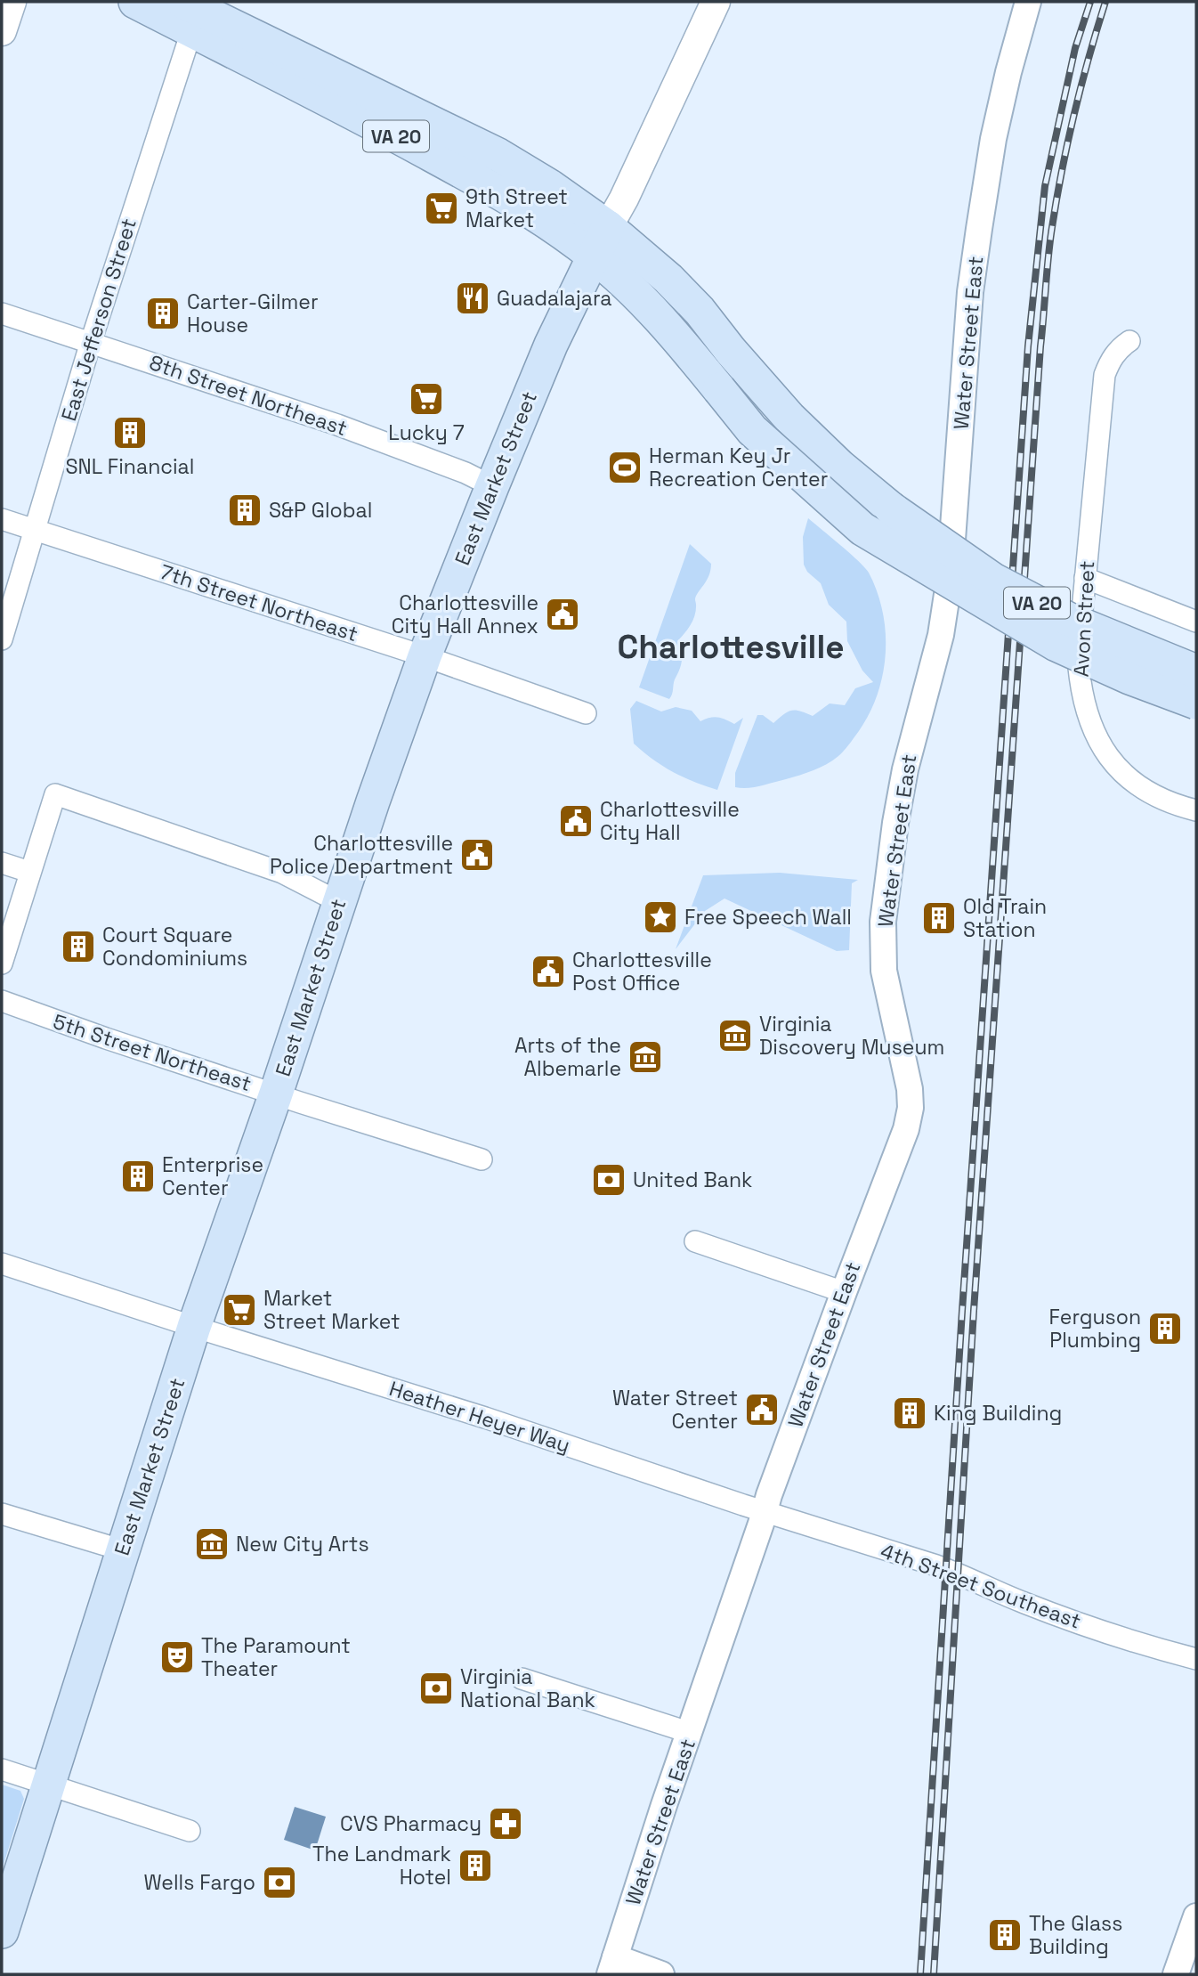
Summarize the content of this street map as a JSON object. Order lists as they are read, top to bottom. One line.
{"streets":{"main road":["VA 20","East Market Street"],"street":["East Jefferson Street","Water Street East","8th Street Northeast","7th Street Northeast","Avon Street","5th Street Northeast","Heather Heyer Way","4th Street Southeast"]},"crossings":[["VA 20","East Jefferson Street"],["VA 20","East Market Street"],["East Jefferson Street","8th Street Northeast"],["East Jefferson Street","7th Street Northeast"],["Water Street East","Heather Heyer Way"],["Water Street East","4th Street Southeast"],["8th Street Northeast","East Market Street"],["East Market Street","7th Street Northeast"],["East Market Street","5th Street Northeast"],["East Market Street","Heather Heyer Way"],["Heather Heyer Way","4th Street Southeast"]],"districts":["Charlottesville"],"places":{"supermarket":["9th Street Market","Lucky 7","Market Street Market"],"restaurant":["Guadalajara"],"building":["Carter-Gilmer House","SNL Financial","S&P Global","Old Train Station","Court Square Condominiums","Enterprise Center","Ferguson Plumbing","King Building","The Landmark Hotel","The Glass Building"],"sports":["Herman Key Jr Recreation Center"],"public building":["Charlottesville City Hall Annex","Charlottesville City Hall","Charlottesville Police Department","Charlottesville Post Office","Water Street Center"],"place":["Free Speech Wall"],"museum":["Virginia Discovery Museum","Arts of the Albemarle","New City Arts"],"bank":["United Bank","Virginia National Bank","Wells Fargo"],"theatre":["The Paramount Theater"],"pharmacy":["CVS Pharmacy"]}}
